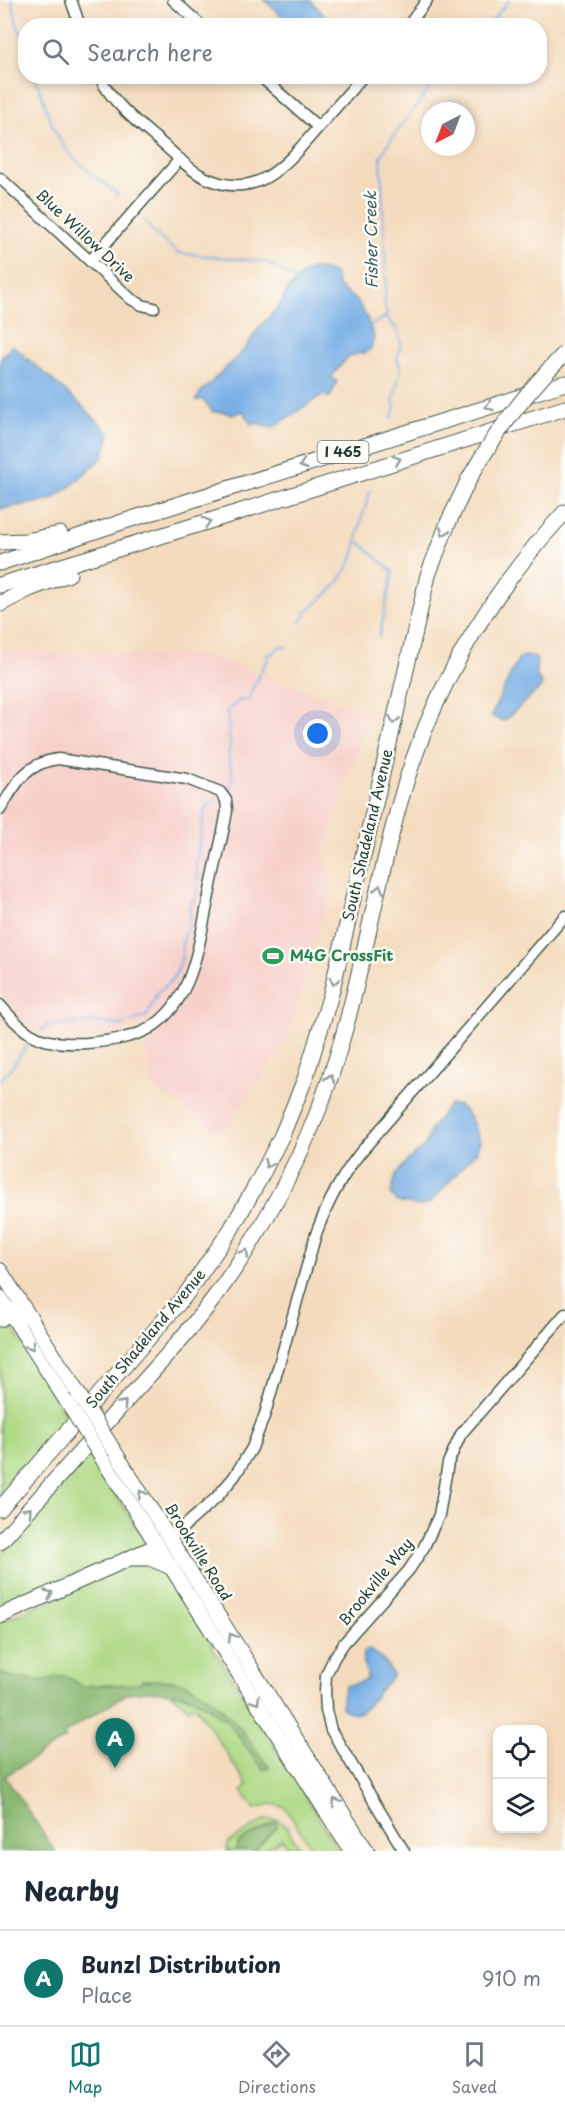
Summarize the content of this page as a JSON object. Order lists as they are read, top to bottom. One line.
{"streets":{"highway":["I 465","South Shadeland Avenue"],"main road":["Brookville Road"],"street":["Blue Willow Drive","Brookville Way"]},"water":["Fisher Creek"],"places":{"sports":["M4G CrossFit"]},"north":"bottom left","page":{"search":"Search here","pins":"A","heading":"Nearby","list":[{"mark":"A","name":"Bunzl Distribution","note":"Place","value":"910 m"}],"nav":["Map","Directions","Saved"]}}
